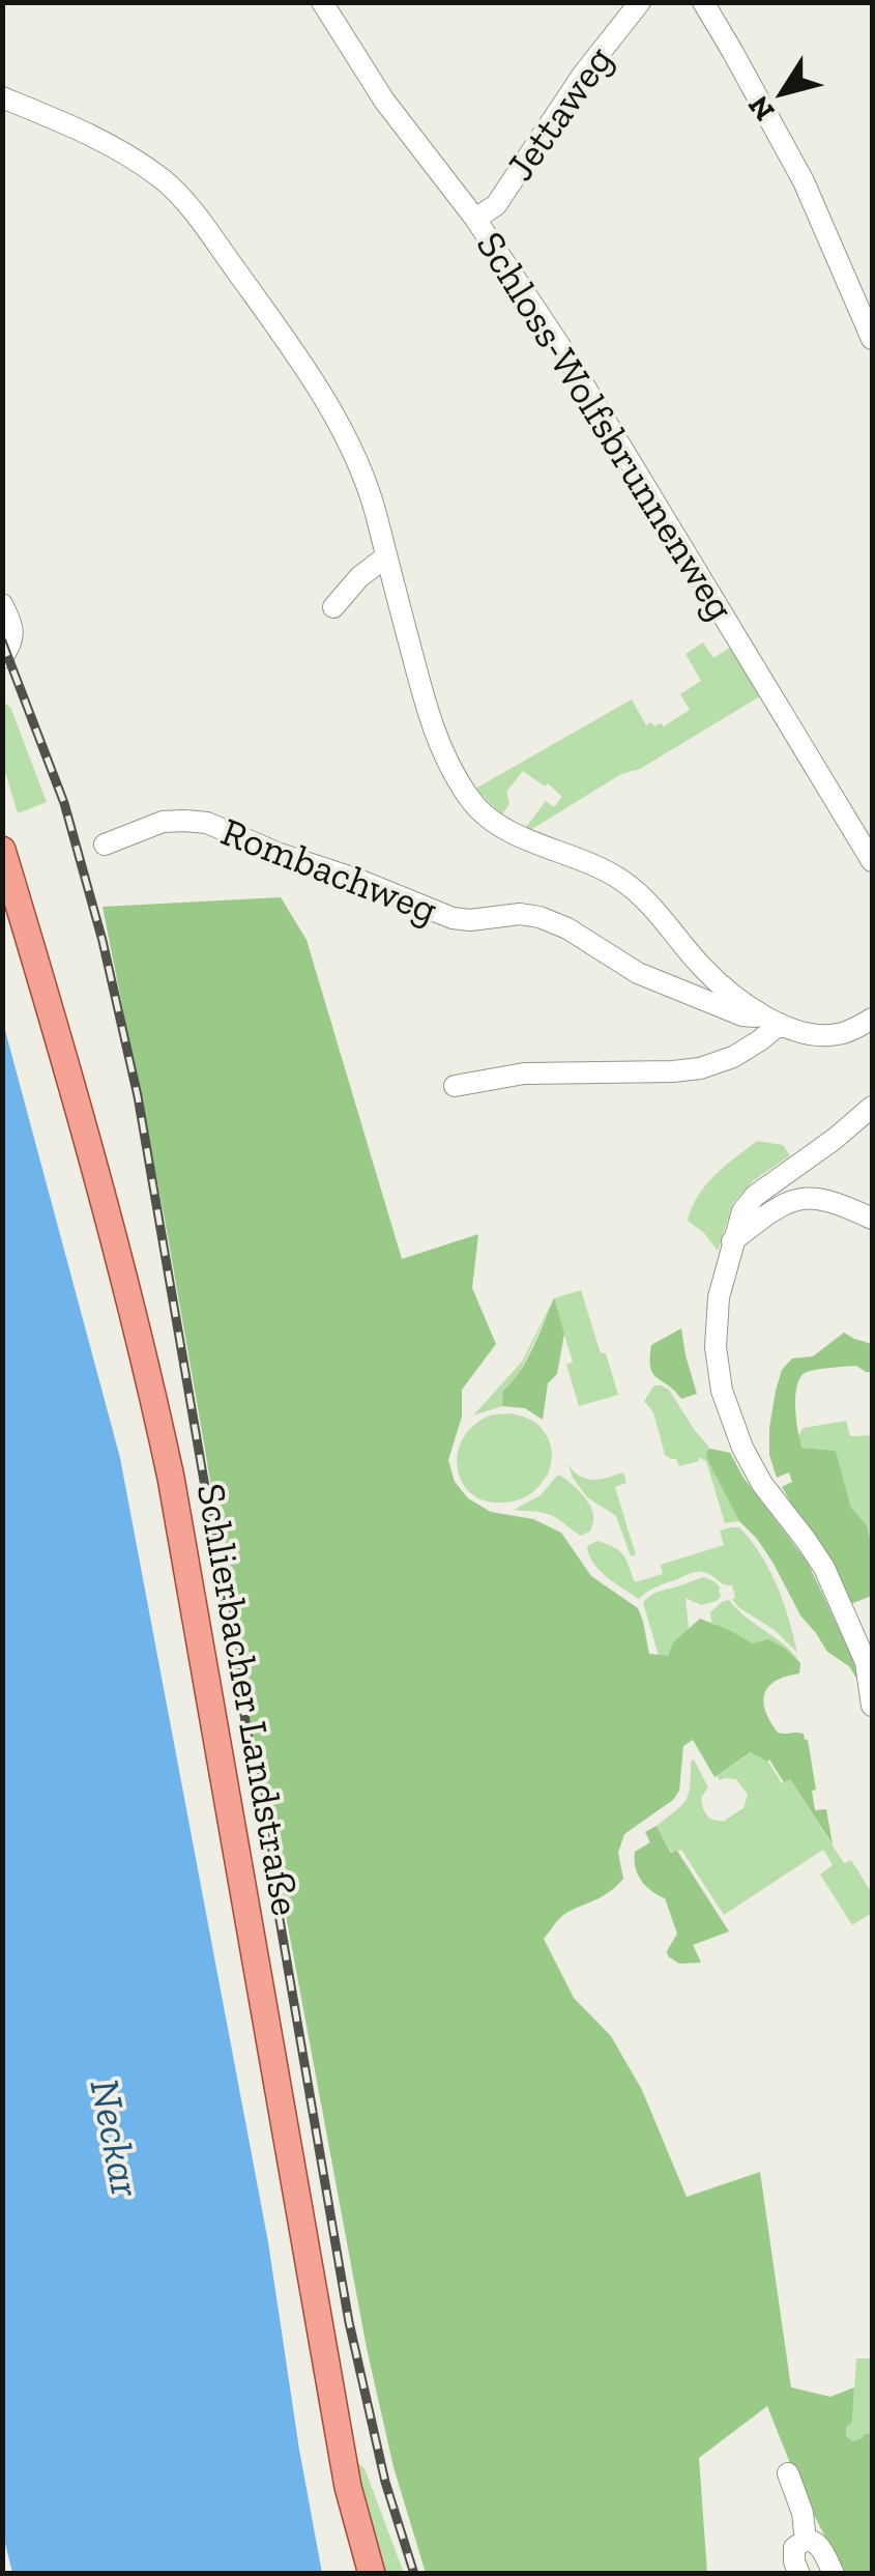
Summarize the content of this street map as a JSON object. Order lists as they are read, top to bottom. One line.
{"streets":{"main road":["Schlierbacher Landstraße"],"street":["Jettaweg","Schloss-Wolfsbrunnenweg","Rombachweg"]},"crossings":[["Jettaweg","Schloss-Wolfsbrunnenweg"]],"water":["Neckar"],"north":"bottom left"}
